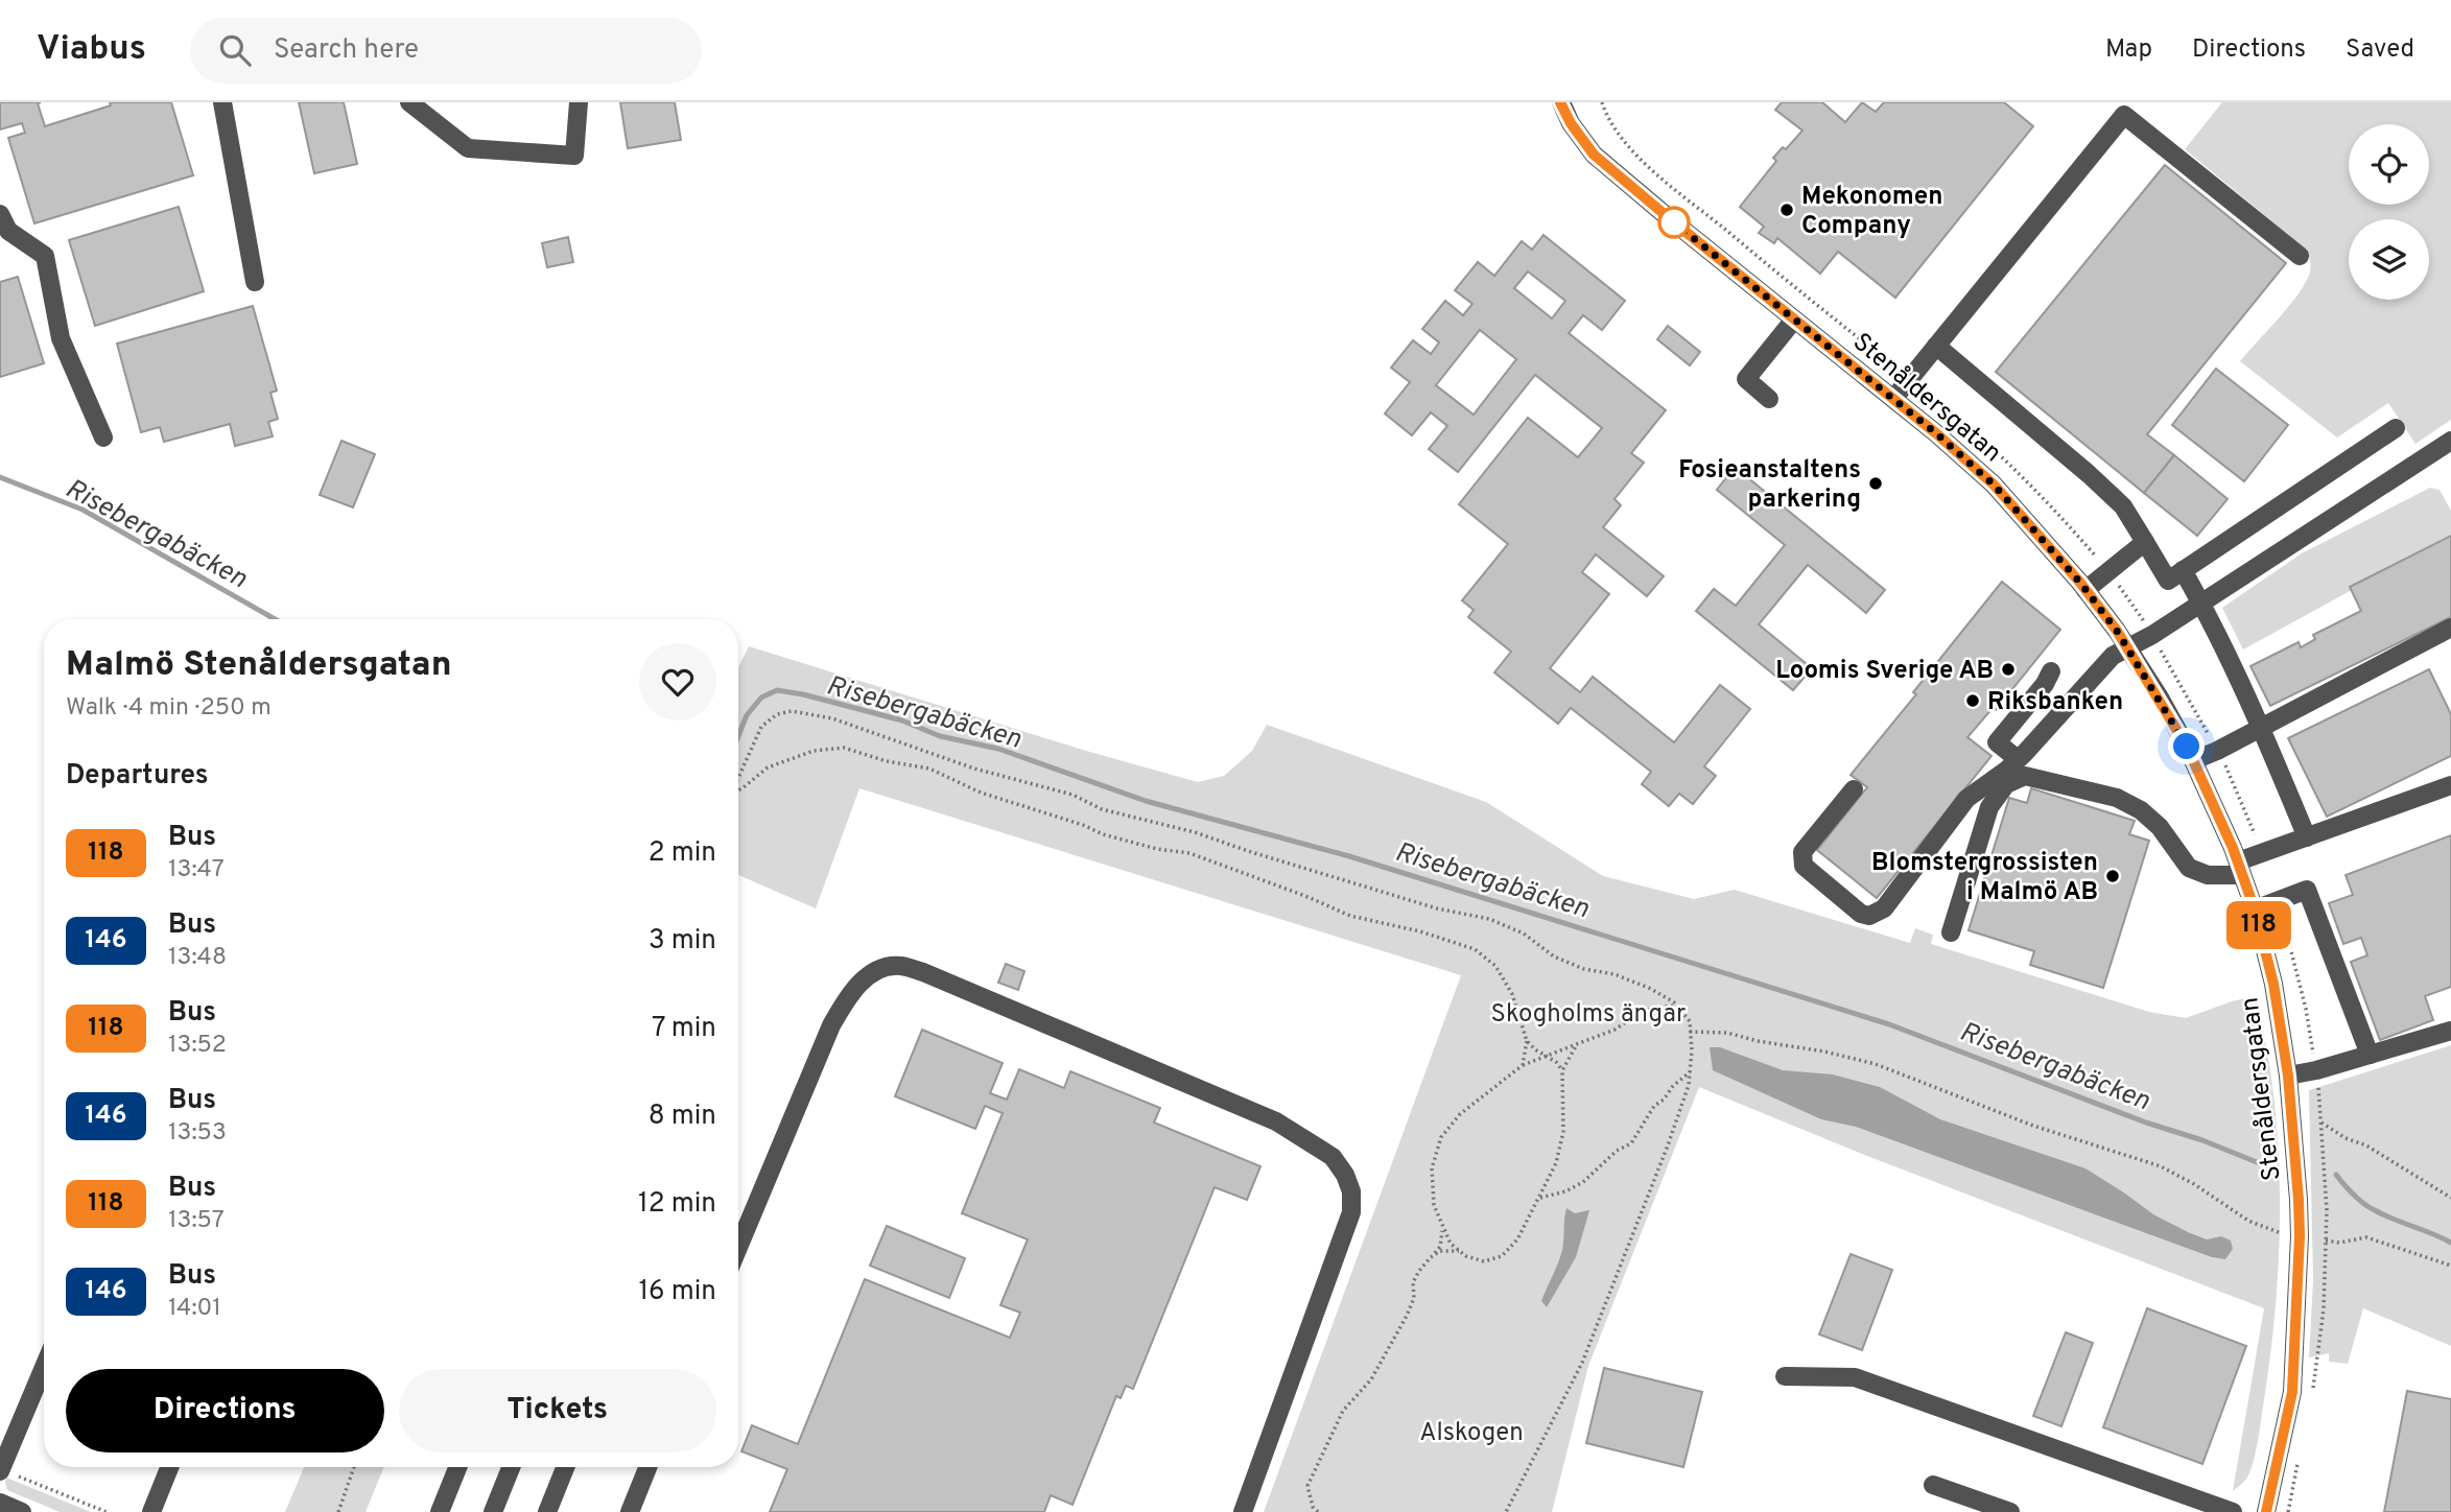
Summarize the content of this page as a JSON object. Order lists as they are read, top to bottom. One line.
{"streets":{"street":["Stenåldersgatan"]},"water":["Risebergabäcken"],"parks":["Skogholms ängar","Alskogen"],"places":["Mekonomen Company","Fosieanstaltens parkering","Loomis Sverige AB","Riksbanken","Blomstergrossisten i Malmö AB"],"lines":["bus line 118"],"page":{"header":"Viabus","search":"Search here","nav":["Map","Directions","Saved"],"on_map":"118","heading":[["Malmö Stenåldersgatan","Walk · 4 min · 250 m"],"Departures"],"list":[{"mark":"118","name":"Bus","note":"13:47","value":"2 min"},{"mark":"146","name":"Bus","note":"13:48","value":"3 min"},{"mark":"118","name":"Bus","note":"13:52","value":"7 min"},{"mark":"146","name":"Bus","note":"13:53","value":"8 min"},{"mark":"118","name":"Bus","note":"13:57","value":"12 min"},{"mark":"146","name":"Bus","note":"14:01","value":"16 min"}],"buttons":["Directions","Tickets"]}}
